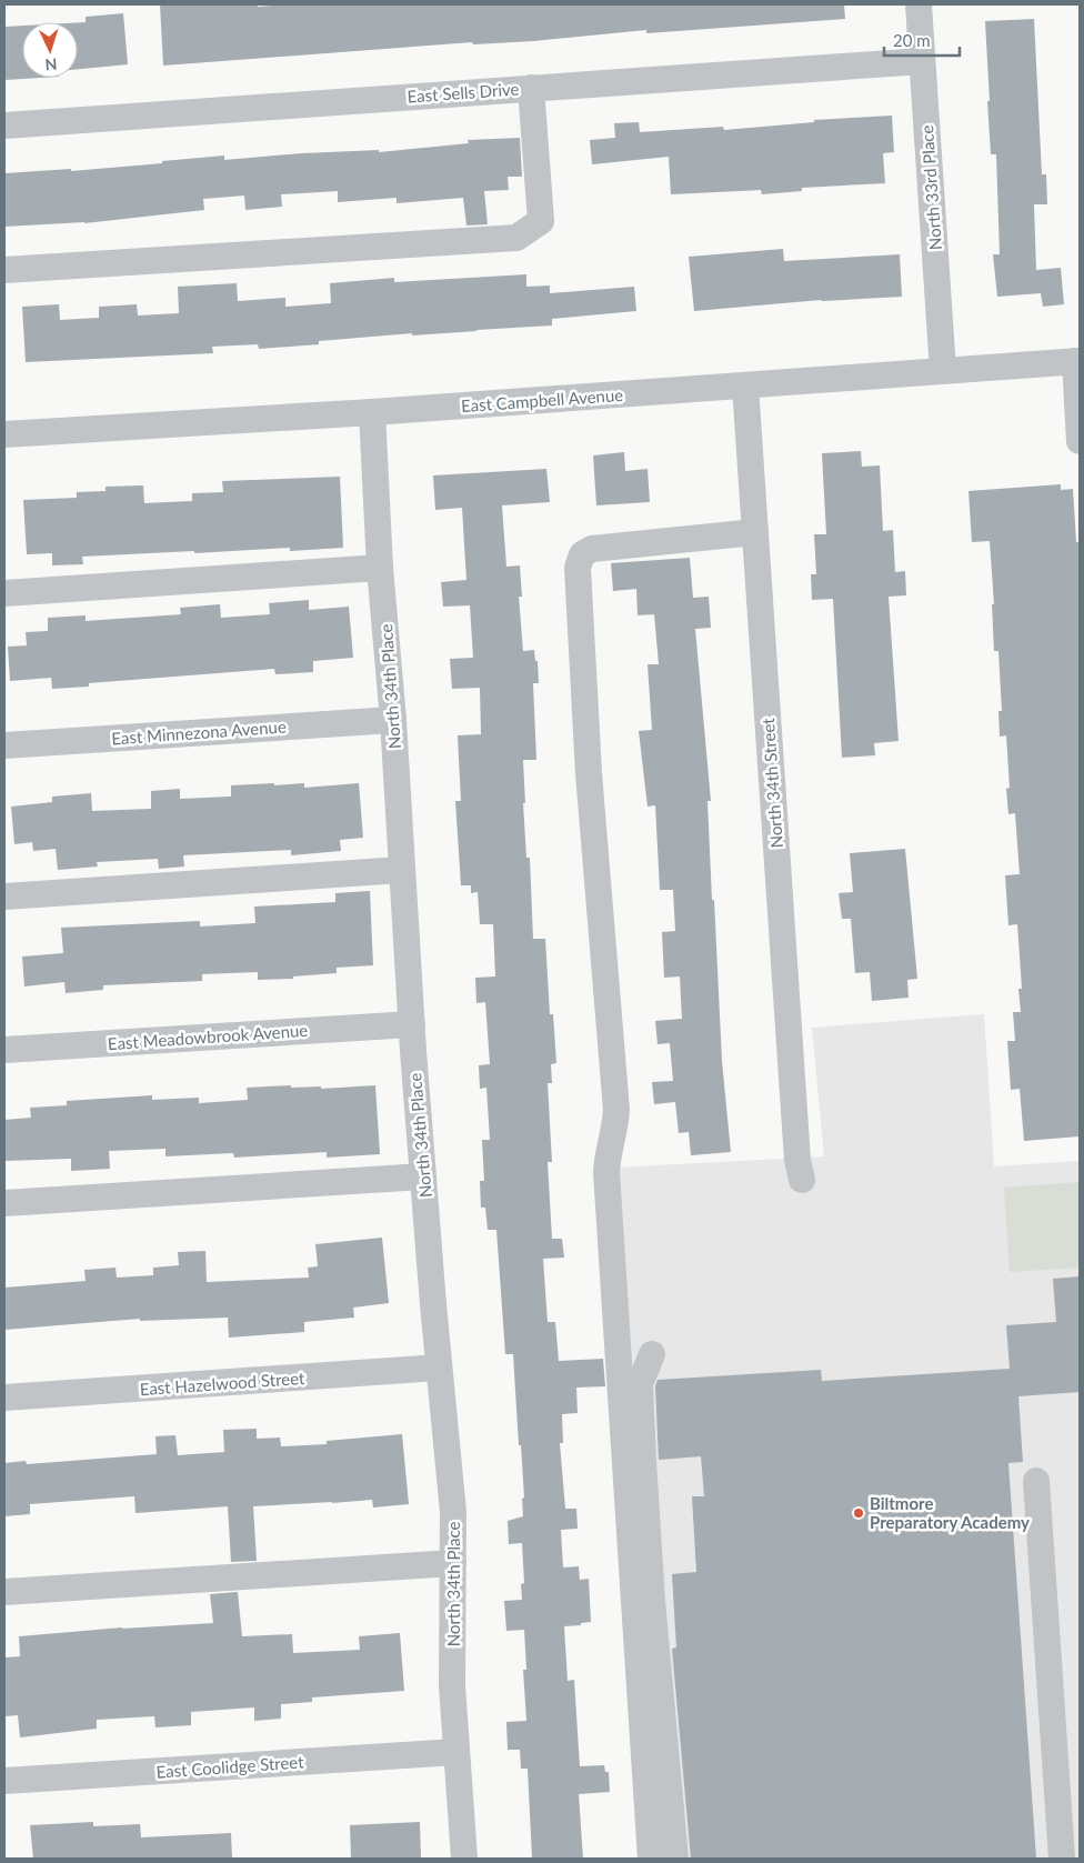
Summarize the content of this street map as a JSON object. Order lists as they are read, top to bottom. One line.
{"streets":{"street":["East Sells Drive","North 33rd Place","East Campbell Avenue","North 34th Place","East Minnezona Avenue","North 34th Street","East Meadowbrook Avenue","East Hazelwood Street","East Coolidge Street"]},"crossings":[["East Sells Drive","North 33rd Place"],["North 33rd Place","East Campbell Avenue"],["East Campbell Avenue","North 34th Place"],["East Campbell Avenue","North 34th Street"],["North 34th Place","East Minnezona Avenue"],["North 34th Place","East Meadowbrook Avenue"],["North 34th Place","East Hazelwood Street"],["North 34th Place","East Coolidge Street"]],"places":["Biltmore Preparatory Academy"],"scale_bar":"20 m","north":"bottom"}
